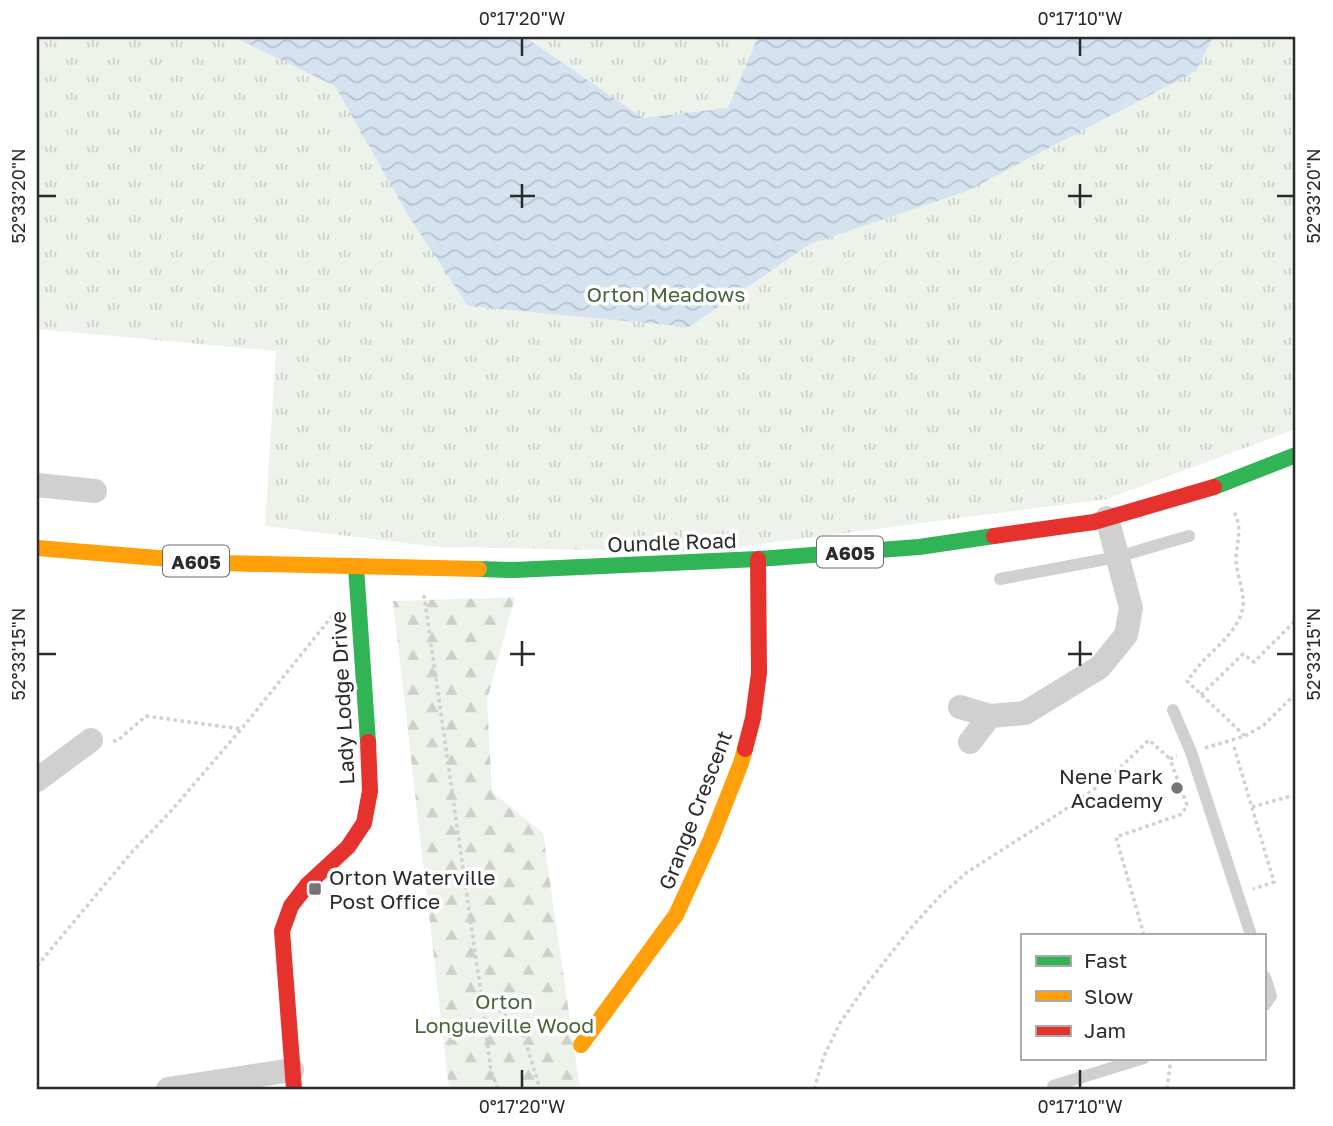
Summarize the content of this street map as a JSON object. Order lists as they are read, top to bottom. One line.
{"streets":{"main road":["Oundle Road","A605","Lady Lodge Drive","Grange Crescent"]},"crossings":[["Oundle Road","Lady Lodge Drive"],["Oundle Road","Grange Crescent"]],"parks":["Orton Meadows","Orton Longueville Wood"],"places":{"other":["Nene Park Academy"],"transit":["Orton Waterville Post Office"]},"legend":["Fast","Slow","Jam"],"coordinates":["0°17'20\"W","0°17'10\"W","52°33'20\"N","52°33'15\"N"]}
